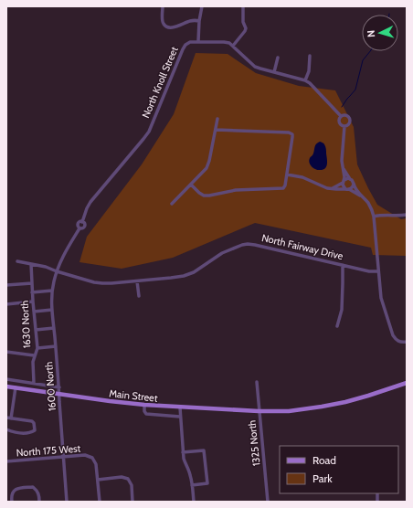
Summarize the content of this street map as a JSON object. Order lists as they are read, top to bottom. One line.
{"streets":{"main road":["Main Street"],"street":["North Knoll Street","North Fairway Drive","1630 North","1600 North","1325 North","North 175 West"]},"crossings":[["North Knoll Street","North Fairway Drive"],["North Knoll Street","1600 North"],["North Fairway Drive","1630 North"],["North Fairway Drive","1600 North"],["1600 North","Main Street"],["1600 North","North 175 West"],["Main Street","1325 North"]],"legend":["Road","Park"],"north":"left"}
